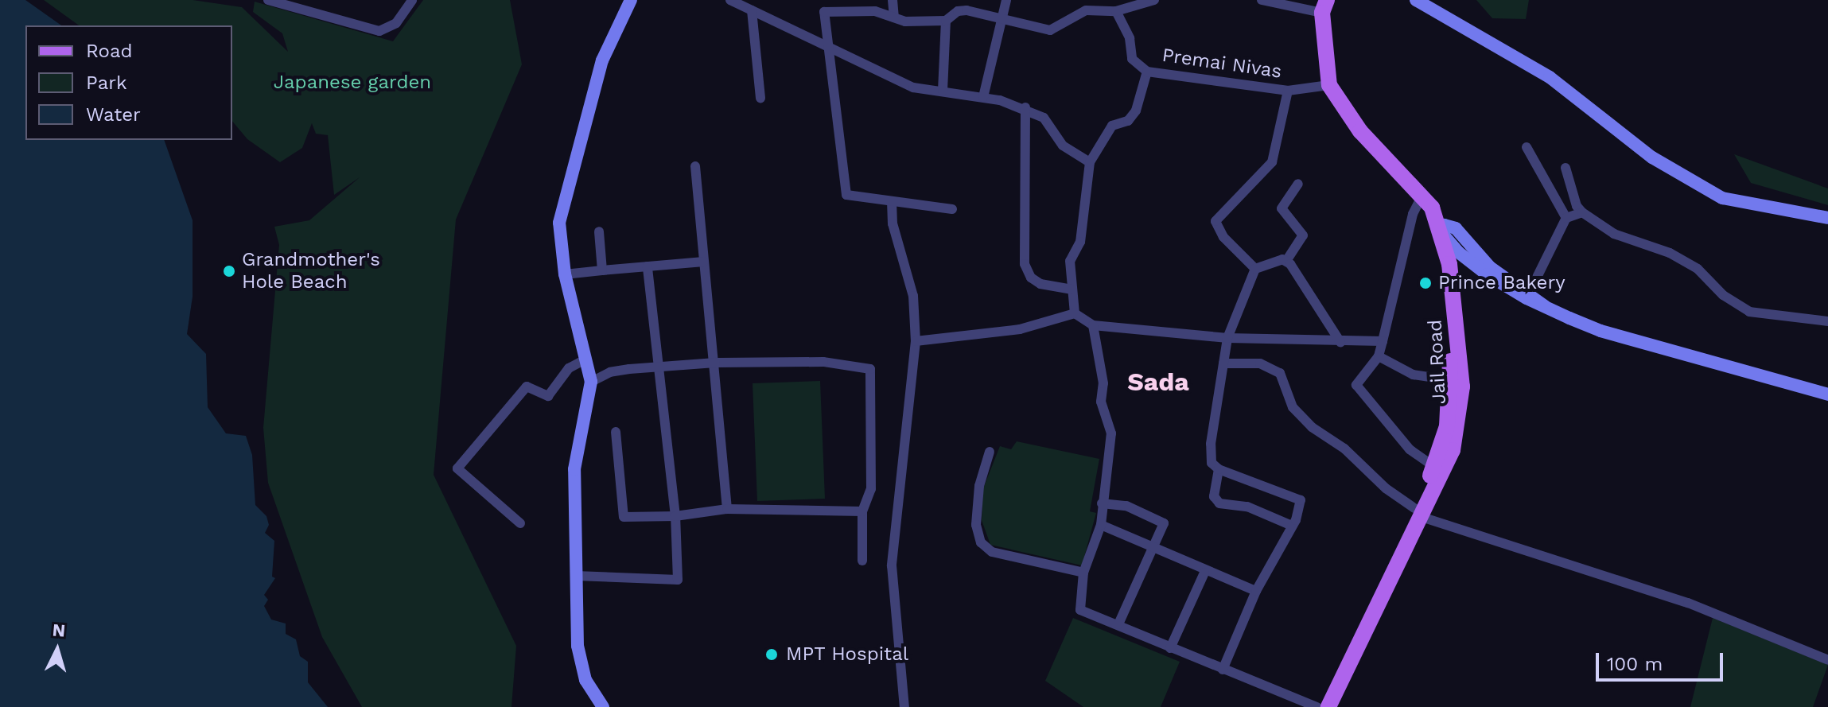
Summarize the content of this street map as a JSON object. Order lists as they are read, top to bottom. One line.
{"streets":{"main road":["Jail Road"],"street":["Premai Nivas"]},"districts":["Sada"],"parks":["Japanese garden"],"places":["Grandmother's Hole Beach","Prince Bakery","MPT Hospital"],"legend":["Road","Park","Water"],"scale_bar":"100 m","north":"top"}
